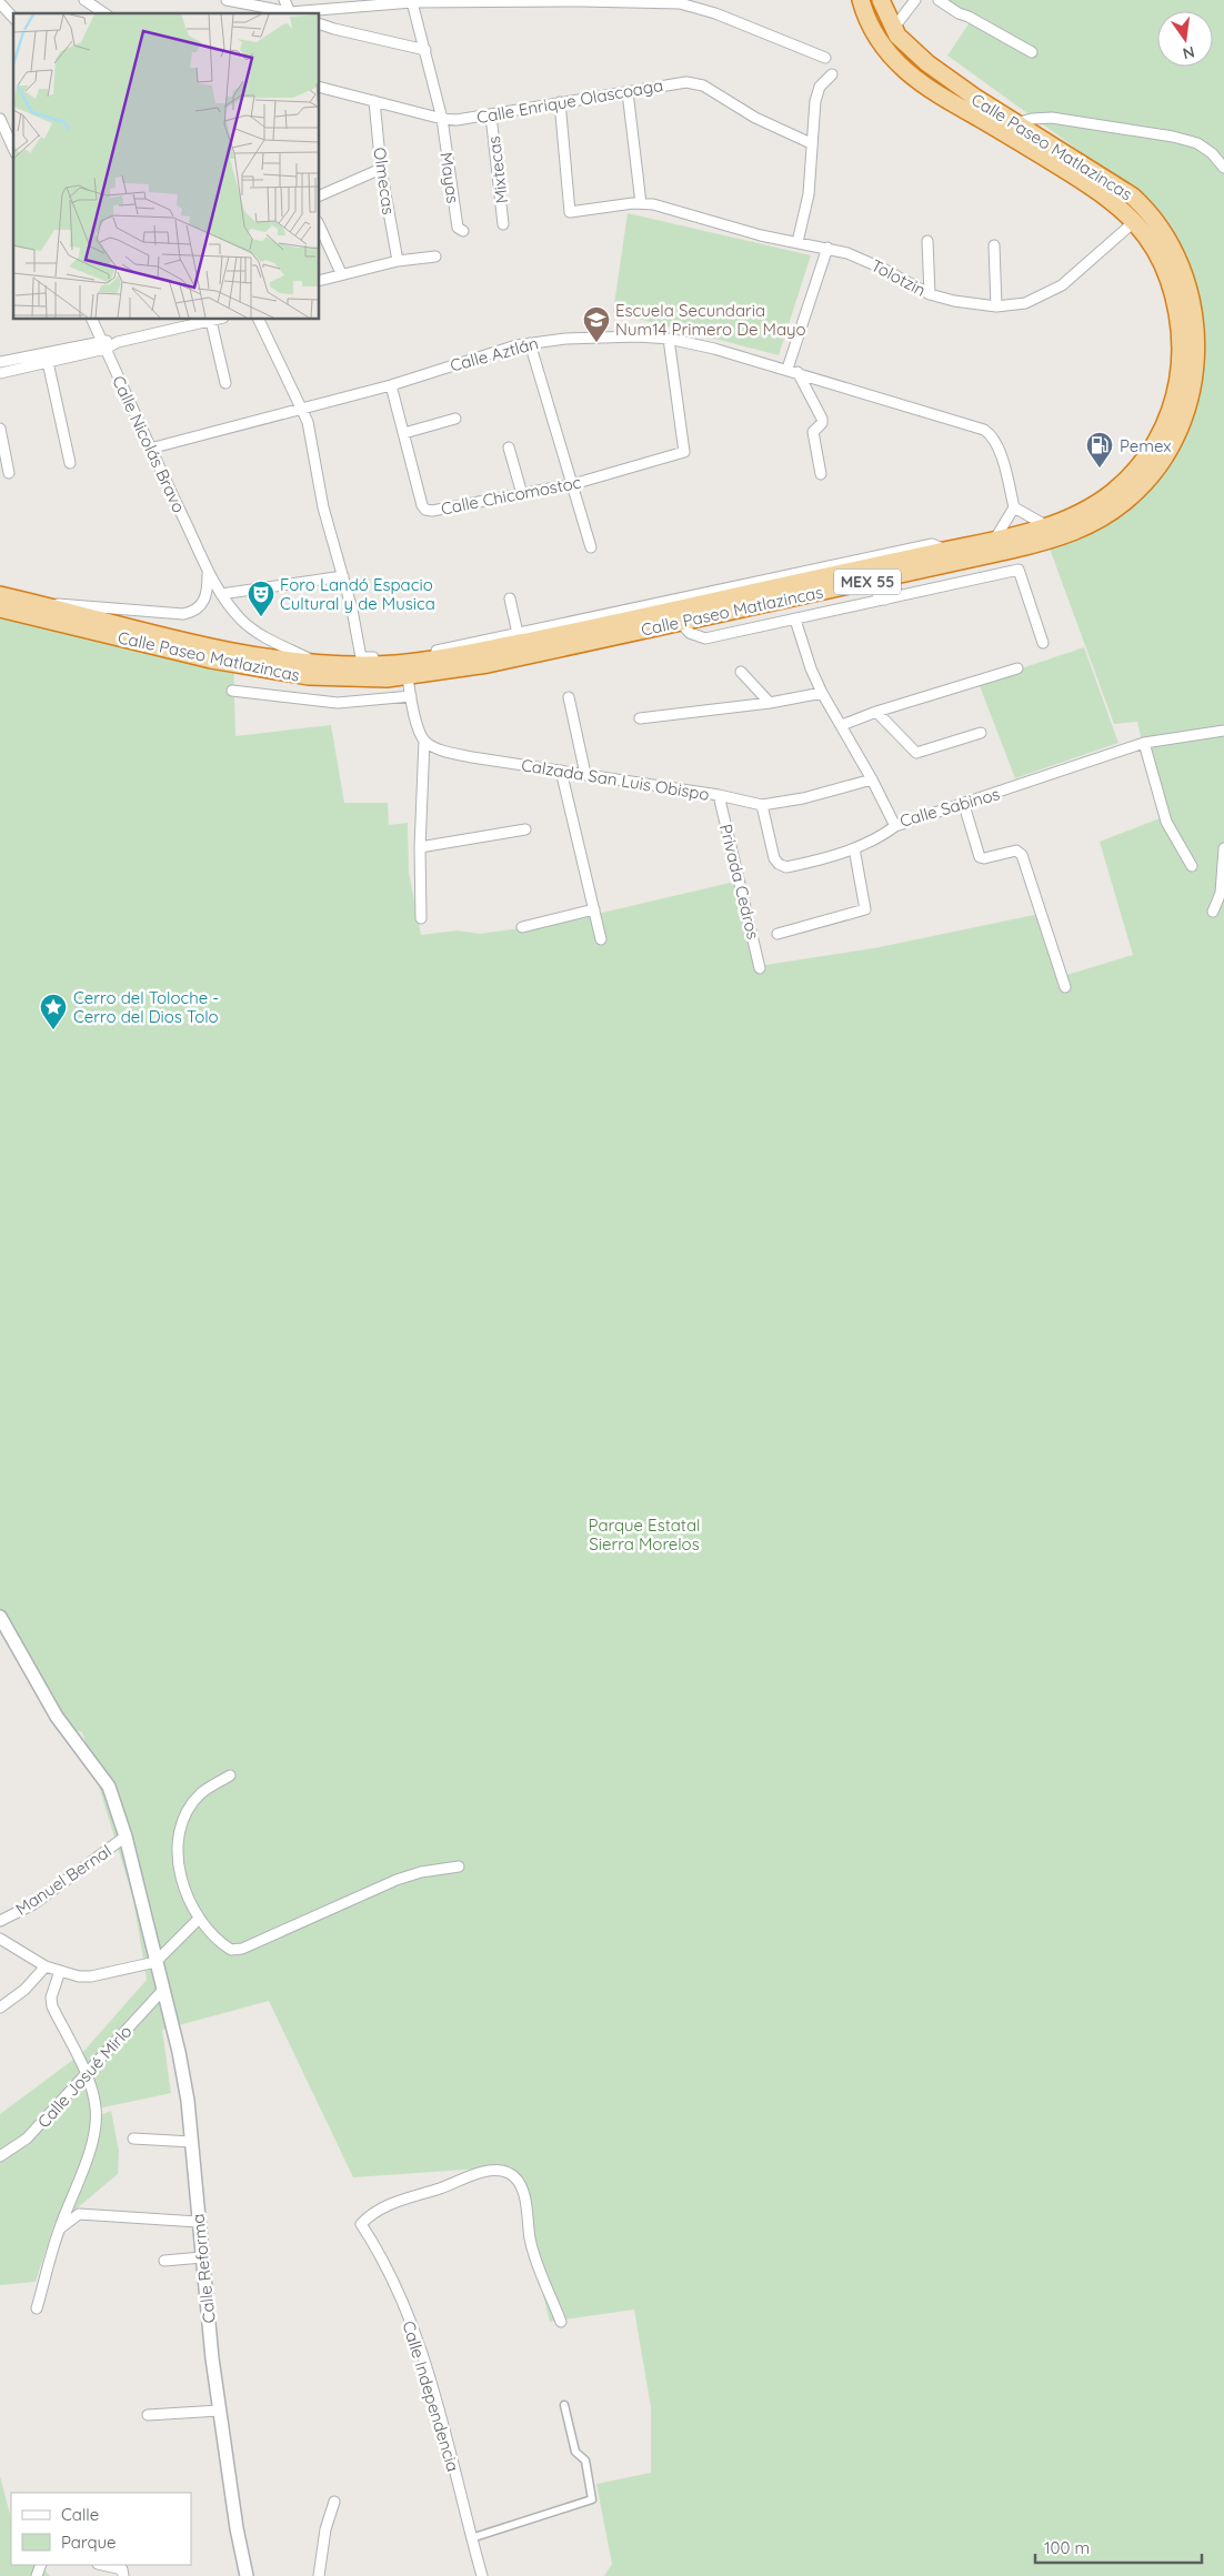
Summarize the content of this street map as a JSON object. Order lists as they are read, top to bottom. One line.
{"streets":{"highway":["Calle Paseo Matlazincas","MEX 55"],"street":["Calle Enrique Olascoaga","Mixtecas","Mayas","Olmecas","Tolotzin","Calle Aztlán","Calle Nicolás Bravo","Calle Chicomostoc","Calzada San Luis Obispo","Calle Sabinos","Privada Cedros","Manuel Bernal","Calle Josué Mirlo","Calle Reforma","Calle Independencia"]},"crossings":[["Calle Enrique Olascoaga","Mixtecas"],["Calle Enrique Olascoaga","Mayas"],["Calle Enrique Olascoaga","Olmecas"],["Calle Enrique Olascoaga","Tolotzin"],["Calle Paseo Matlazincas","Tolotzin"],["Calle Paseo Matlazincas","Calle Nicolás Bravo"],["Calle Aztlán","Calle Nicolás Bravo"],["Calle Aztlán","Calle Chicomostoc"],["Calzada San Luis Obispo","Calle Sabinos"],["Calzada San Luis Obispo","Privada Cedros"],["Manuel Bernal","Calle Reforma"],["Calle Josué Mirlo","Calle Reforma"]],"parks":["Parque Estatal Sierra Morelos"],"places":{"school or university":["Escuela Secundaria Num14 Primero De Mayo"],"fuel station":["Pemex"],"theatre":["Foro Landó Espacio Cultural y de Musica"],"place":["Cerro del Toloche - Cerro del Dios Tolo"]},"legend":["Calle","Parque"],"scale_bar":"100 m","north":"bottom"}
